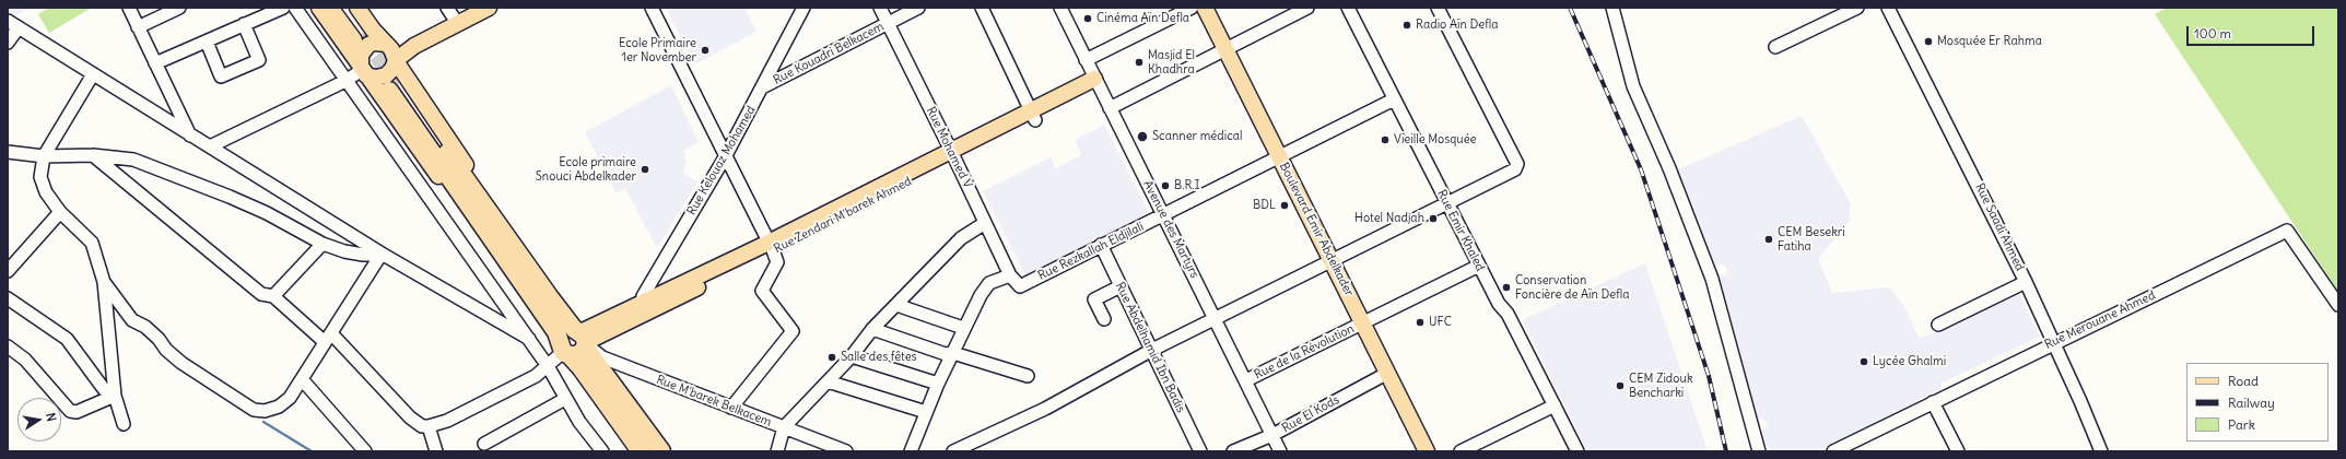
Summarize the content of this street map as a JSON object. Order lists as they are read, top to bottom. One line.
{"streets":{"main road":["Boulevard Emir Abdelkader"],"street":["Rue Kouadri Belkacem","Rue Mohamed V","Rue Kelouaz Mohamed","Rue Saadi Ahmed","Avenue des Martyrs","Rue Emir Khaled","Rue Rezkallah Eldjilali","Rue Merouane Ahmed","Rue Abdelhamid Ibn Badis","Rue de la Révolution","Rue M'barek Belkacem","Rue El Kods"]},"crossings":[["Rue Kouadri Belkacem","Rue Mohamed V"],["Rue Kouadri Belkacem","Rue Kelouaz Mohamed"],["Rue Mohamed V","Rue Rezkallah Eldjilali"],["Rue Saadi Ahmed","Rue Merouane Ahmed"],["Avenue des Martyrs","Rue Rezkallah Eldjilali"],["Avenue des Martyrs","Rue de la Révolution"],["Avenue des Martyrs","Rue El Kods"],["Boulevard Emir Abdelkader","Rue Rezkallah Eldjilali"],["Boulevard Emir Abdelkader","Rue de la Révolution"],["Boulevard Emir Abdelkader","Rue El Kods"],["Rue Emir Khaled","Rue Rezkallah Eldjilali"],["Rue Emir Khaled","Rue de la Révolution"],["Rue Rezkallah Eldjilali","Rue Abdelhamid Ibn Badis"]],"places":["Cinéma Aïn Defla","Radio Aïn Defla","Mosquée Er Rahma","Ecole Primaire 1er November","Masjid El Khadhra","Scanner médical","Vieille Mosquée","Ecole primaire Snouci Abdelkader","B.R.I","BDL","Hotel Nadjah","CEM Besekri Fatiha","Conservation Foncière de Aïn Defla","UFC","Salle des fêtes","Lycée Ghalmi","CEM Zidouk Bencharki"],"legend":["Road","Railway","Park"],"scale_bar":"100 m","north":"right"}
